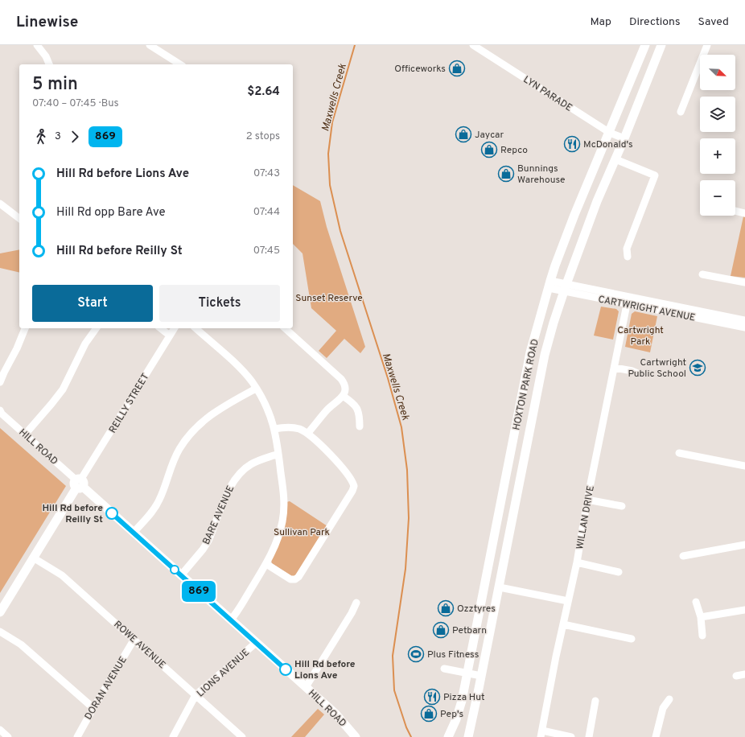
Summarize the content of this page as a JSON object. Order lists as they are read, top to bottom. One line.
{"streets":{"main road":["HOXTON PARK ROAD","REILLY STREET","HILL ROAD"],"street":["LYN PARADE","CARTWRIGHT AVENUE","BARE AVENUE","WILLAN DRIVE","ROWE AVENUE","LIONS AVENUE","DORAN AVENUE"]},"crossings":[["LYN PARADE","HOXTON PARK ROAD"],["CARTWRIGHT AVENUE","HOXTON PARK ROAD"],["CARTWRIGHT AVENUE","WILLAN DRIVE"],["REILLY STREET","HILL ROAD"],["REILLY STREET","ROWE AVENUE"],["HILL ROAD","BARE AVENUE"],["HILL ROAD","LIONS AVENUE"],["ROWE AVENUE","LIONS AVENUE"],["ROWE AVENUE","DORAN AVENUE"]],"water":["Maxwells Creek"],"parks":["Sunset Reserve","Cartwright Park","Sullivan Park"],"places":{"shop":["Officeworks","Jaycar","Repco","Bunnings Warehouse","Ozztyres","Petbarn","Pep's"],"restaurant":["McDonald's","Pizza Hut"],"school or university":["Cartwright Public School"],"other":["Hill Rd before Reilly St","Hill Rd before Lions Ave"],"sports":["Plus Fitness"]},"lines":["bus line 869"],"north":"bottom right","page":{"header":"Linewise","nav":["Map","Directions","Saved"],"on_map":"869","map_buttons":["+","−"],"heading":["5 min","07:40 – 07:45 · Bus","$2.64"],"legs":["3","869","2 stops"],"list":[{"name":"Hill Rd before Lions Ave","value":"07:43"},{"name":"Hill Rd opp Bare Ave","value":"07:44"},{"name":"Hill Rd before Reilly St","value":"07:45"}],"buttons":["Start","Tickets"]}}
